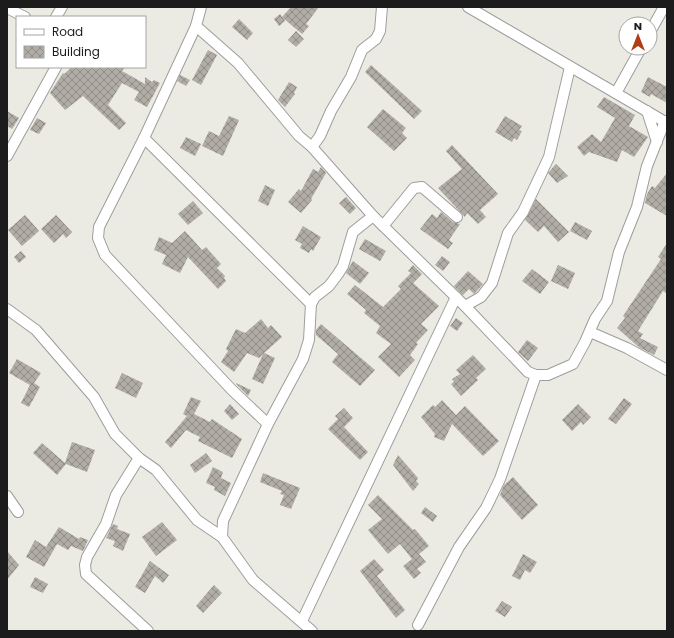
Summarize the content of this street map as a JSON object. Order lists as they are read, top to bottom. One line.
{"legend":["Road","Building"],"north":"top"}
